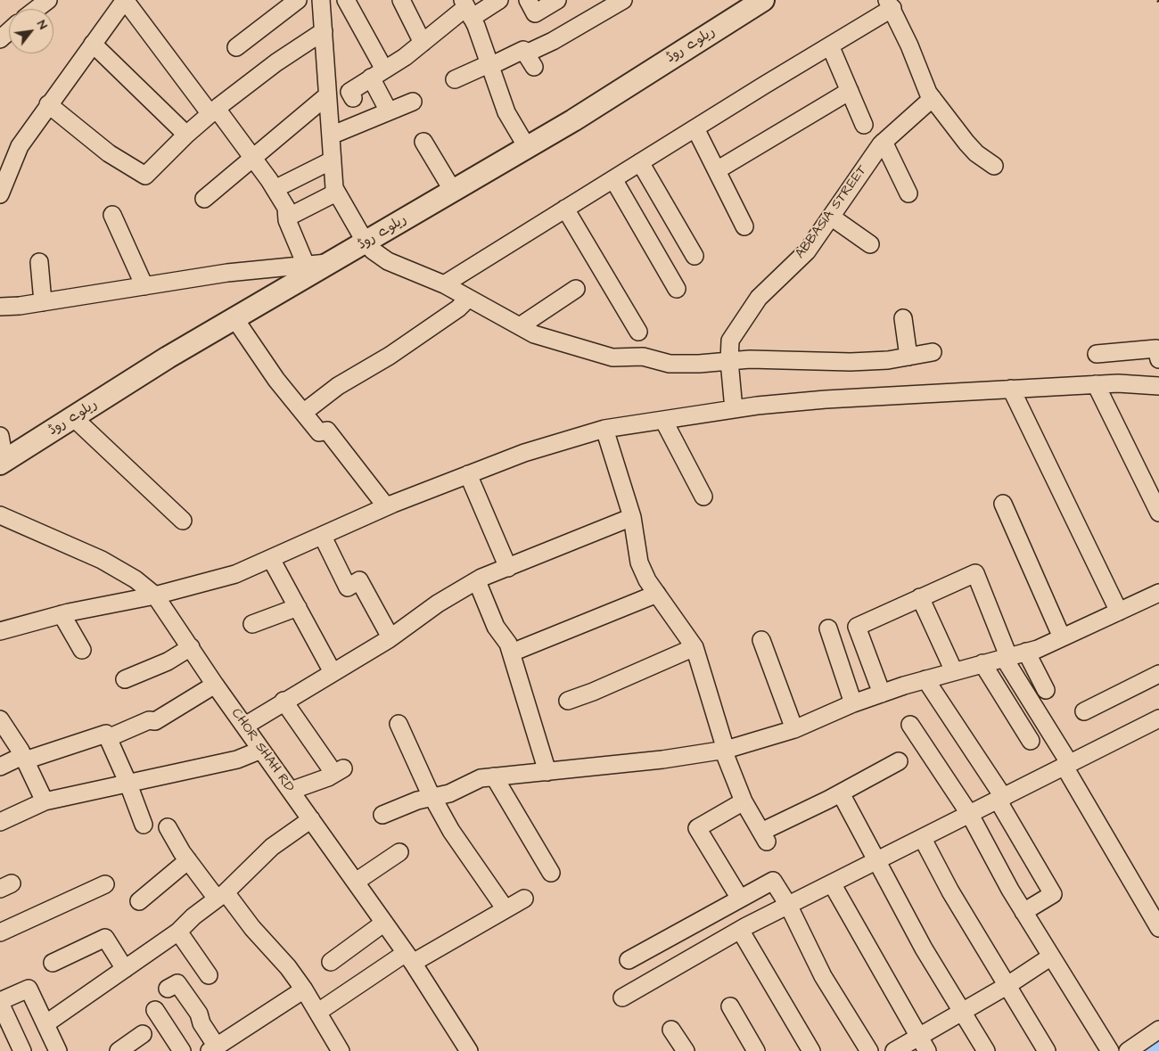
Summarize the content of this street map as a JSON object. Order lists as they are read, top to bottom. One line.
{"streets":{"main road":["ریلوے روڈ"],"street":["ABBASIA STREET","CHOR SHAH RD"]},"north":"top right"}
